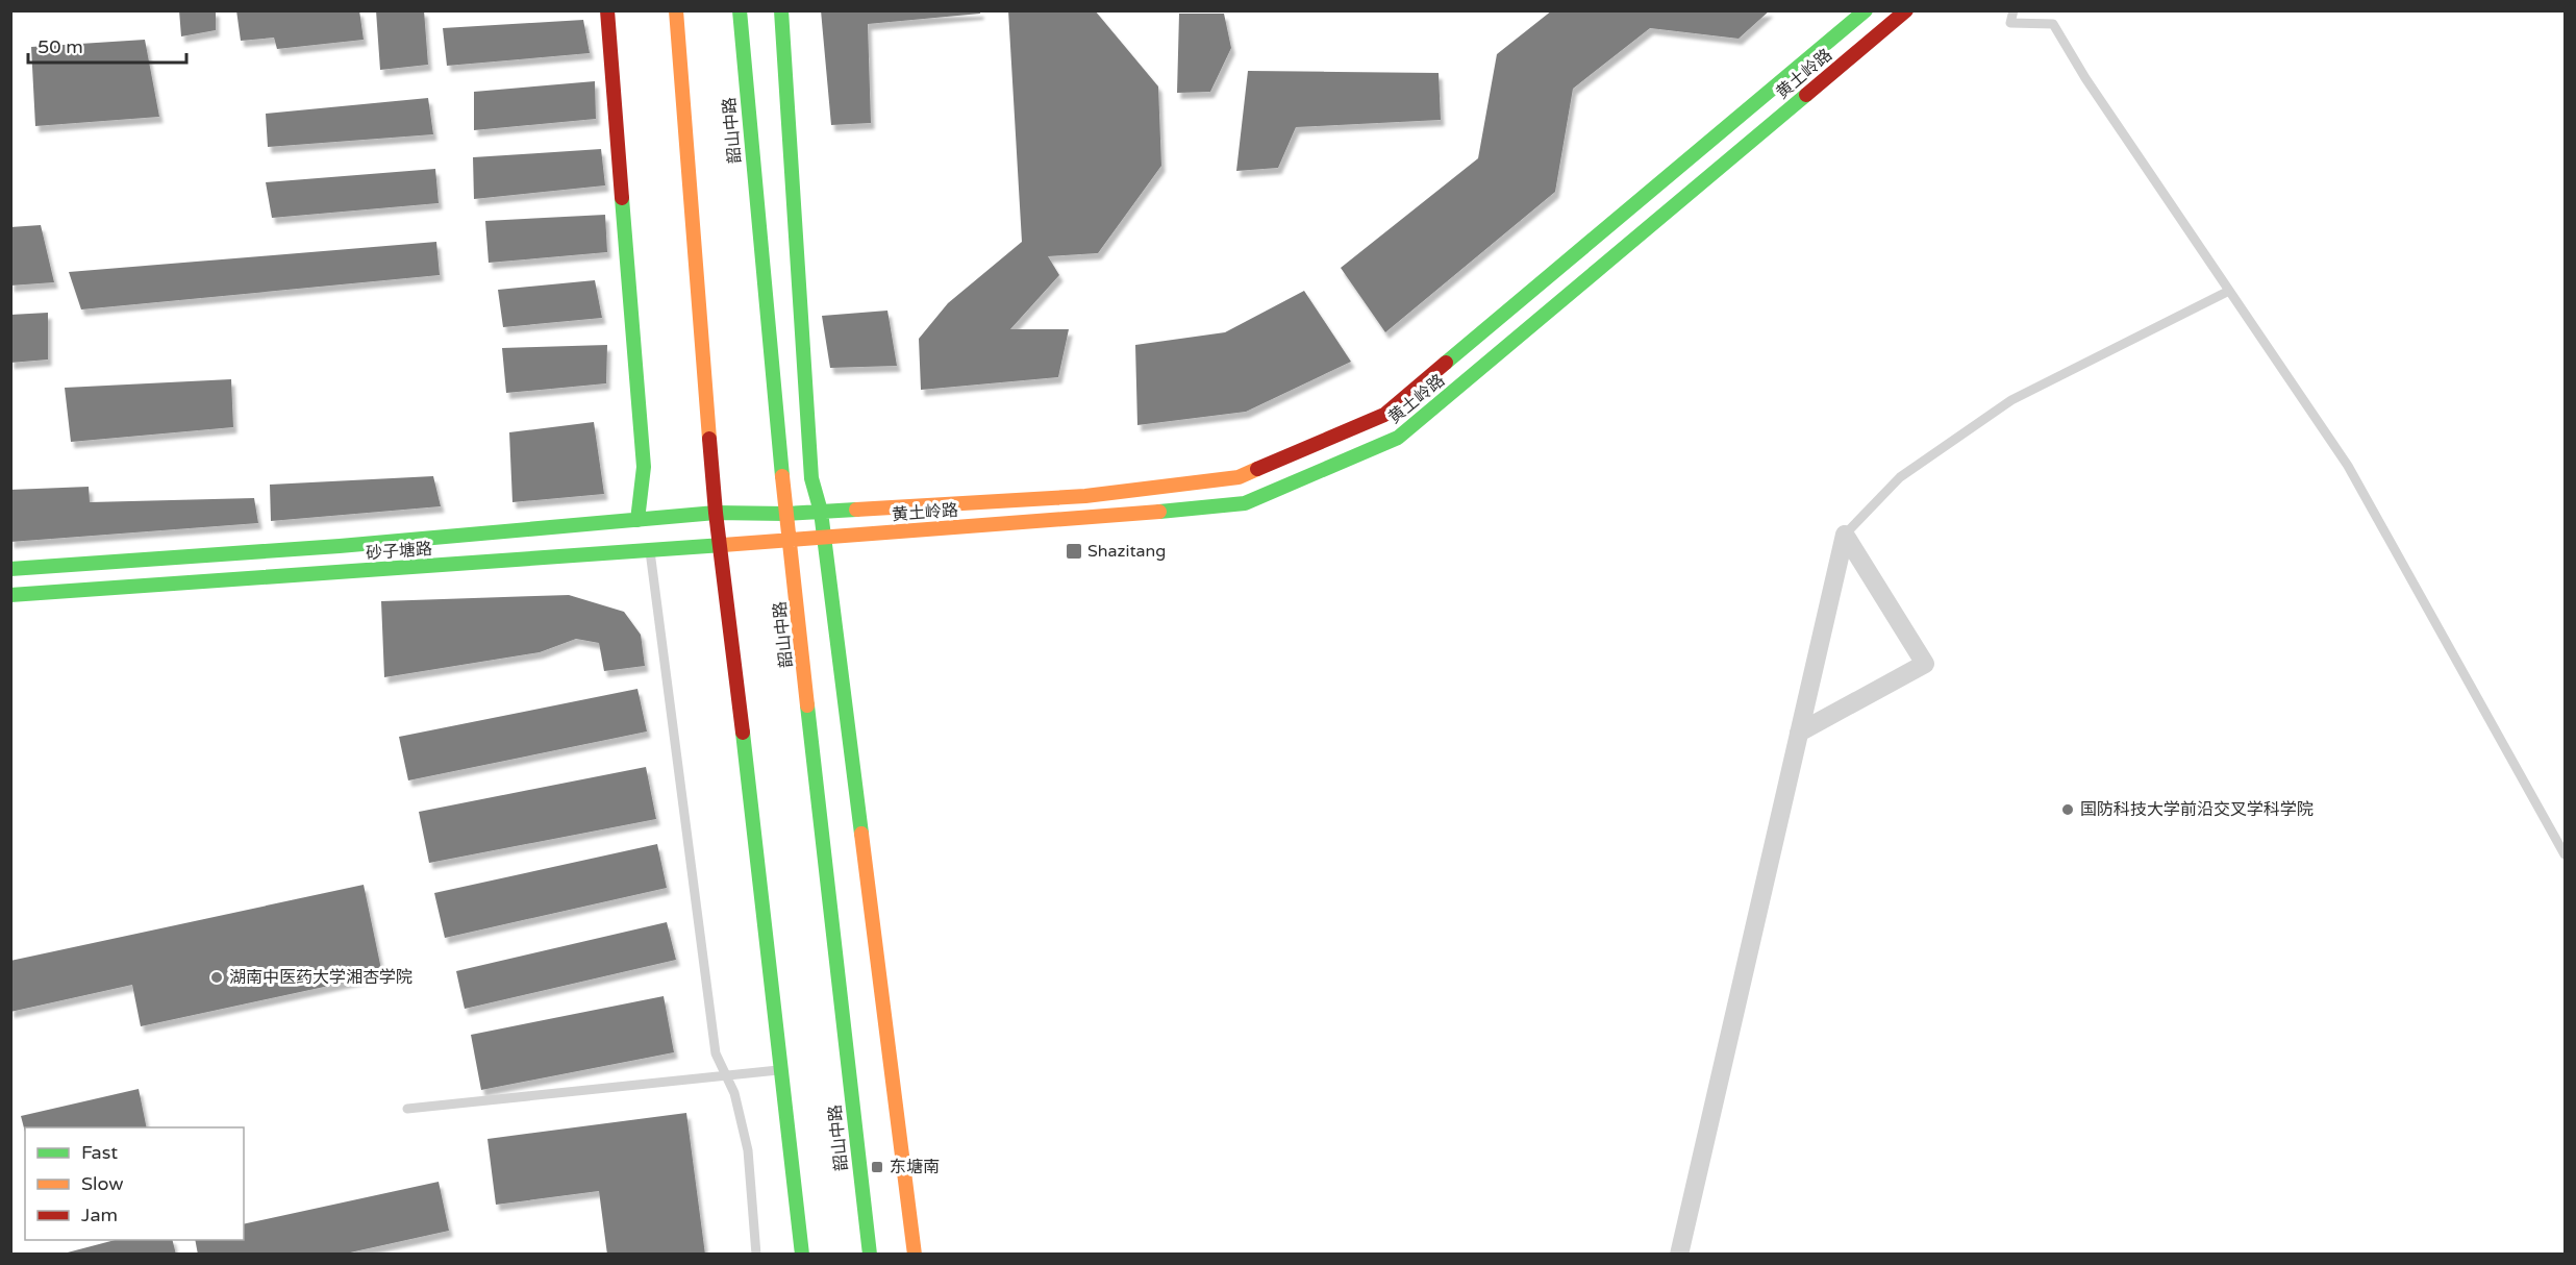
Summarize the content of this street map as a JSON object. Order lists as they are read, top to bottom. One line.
{"streets":{"street":["黄土岭路","韶山中路","砂子塘路"]},"crossings":[["黄土岭路","韶山中路"],["黄土岭路","砂子塘路"],["韶山中路","砂子塘路"]],"places":{"transit":["Shazitang","东塘南"],"other":["国防科技大学前沿交叉学科学院","湖南中医药大学湘杏学院"]},"legend":["Fast","Slow","Jam"],"scale_bar":"50 m"}
